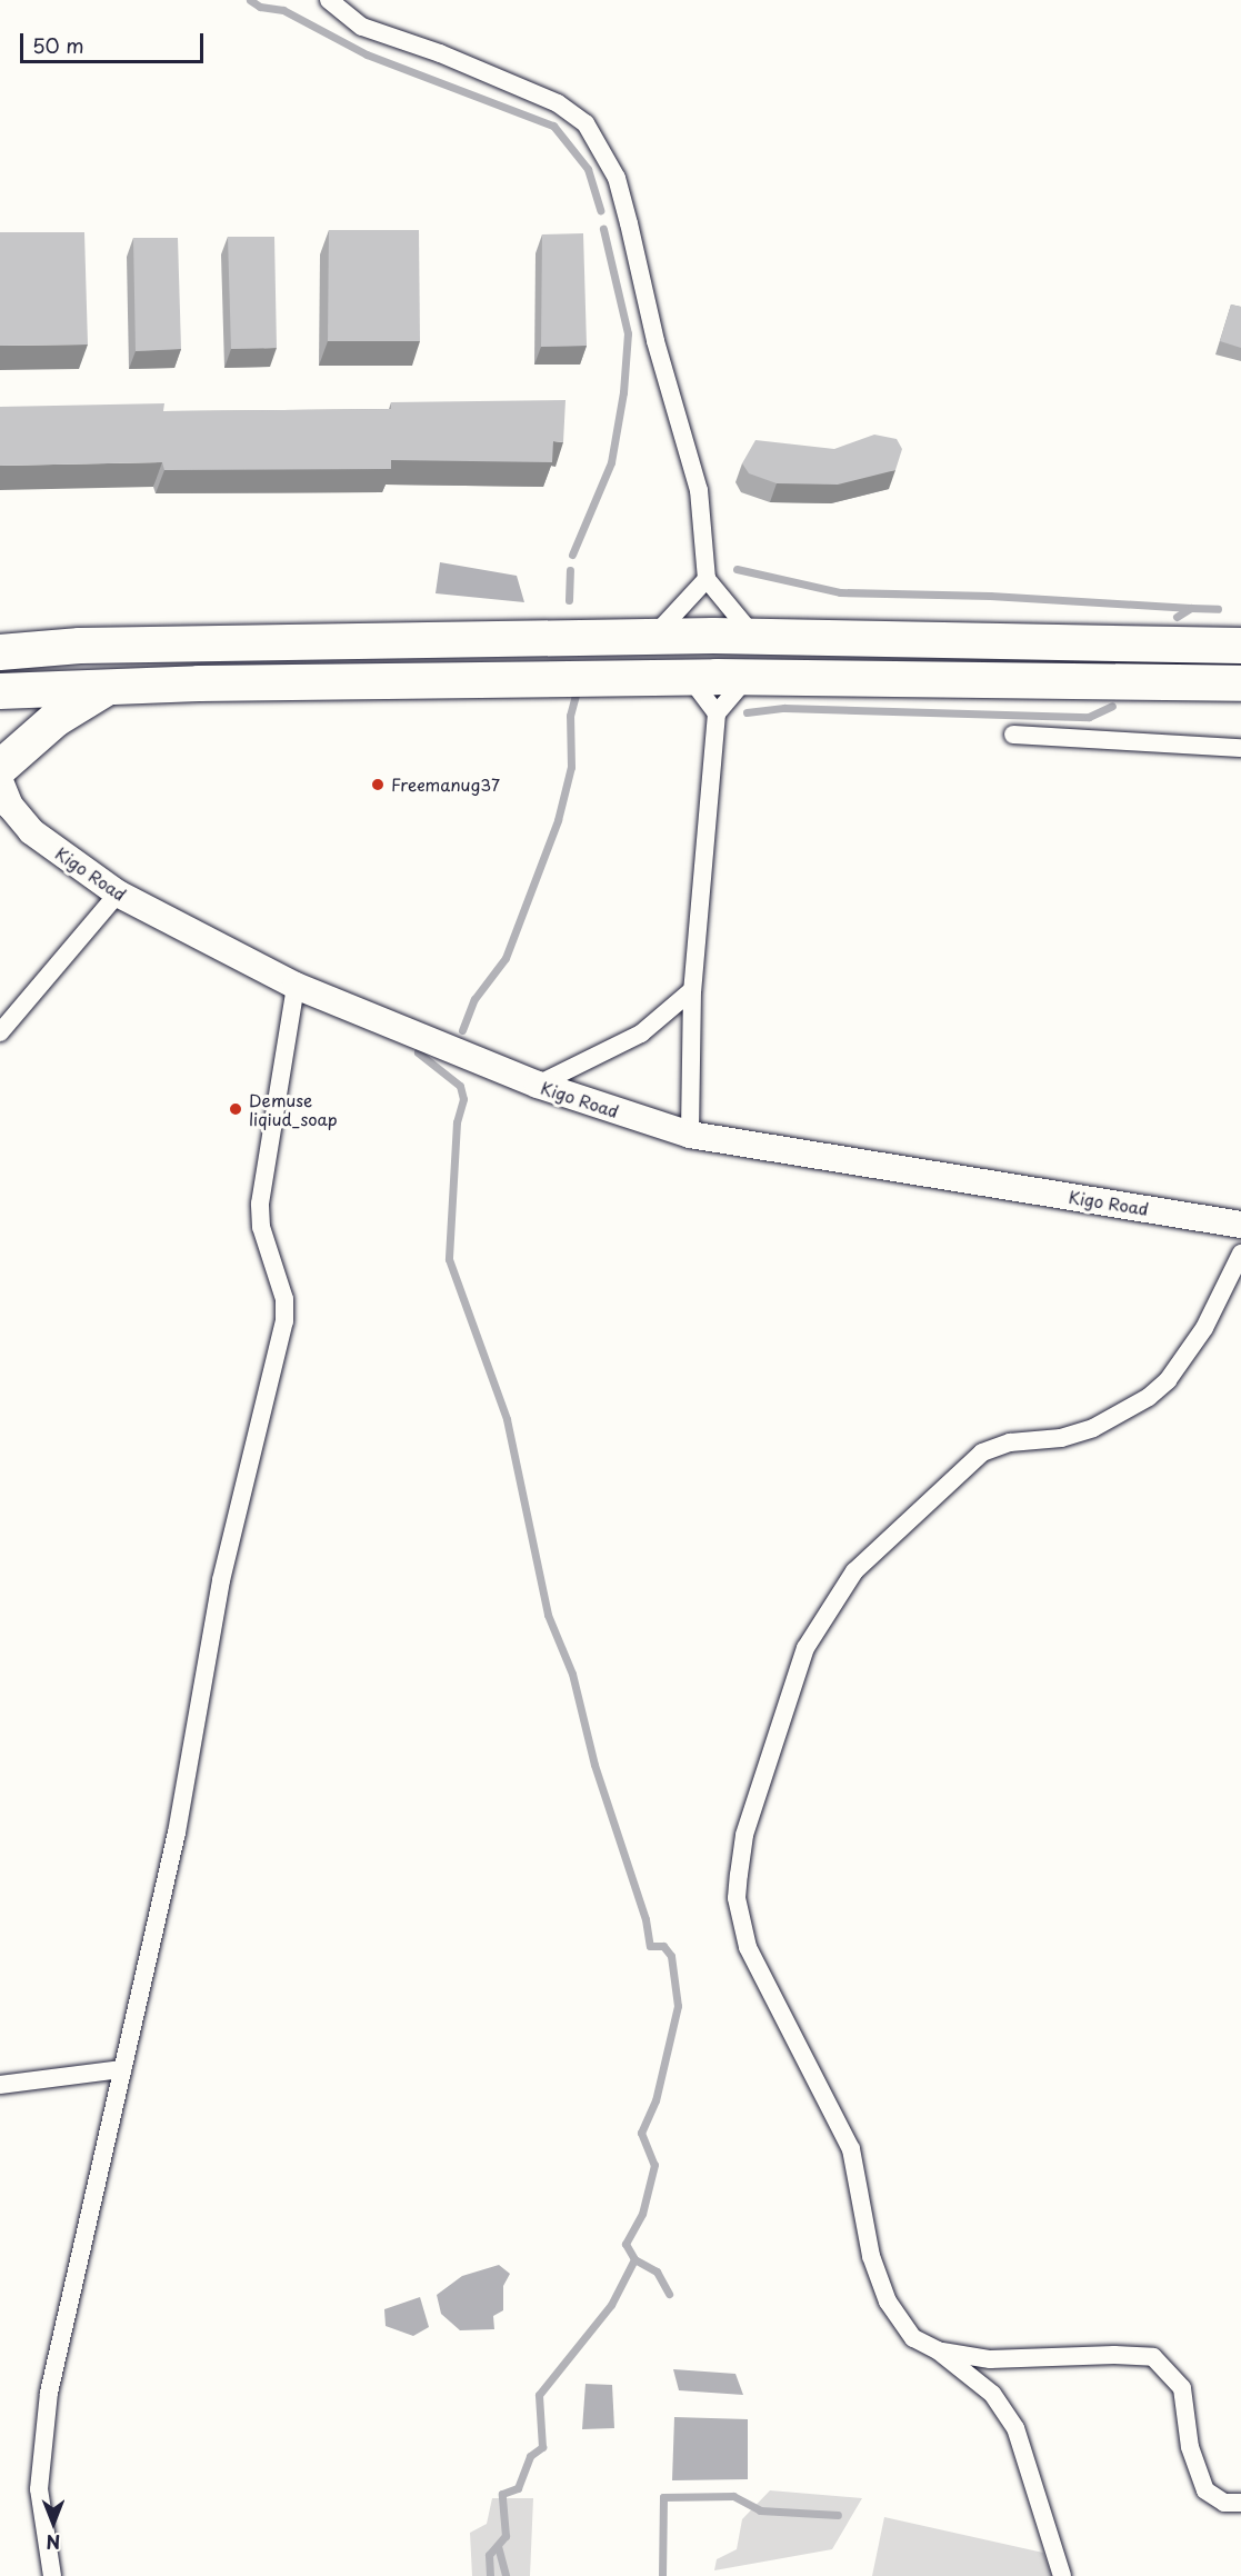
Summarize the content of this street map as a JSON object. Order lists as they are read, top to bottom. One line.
{"streets":{"street":["Kigo Road"]},"places":["Freemanug37","Demuse liqiud_soap"],"scale_bar":"50 m","north":"bottom"}
